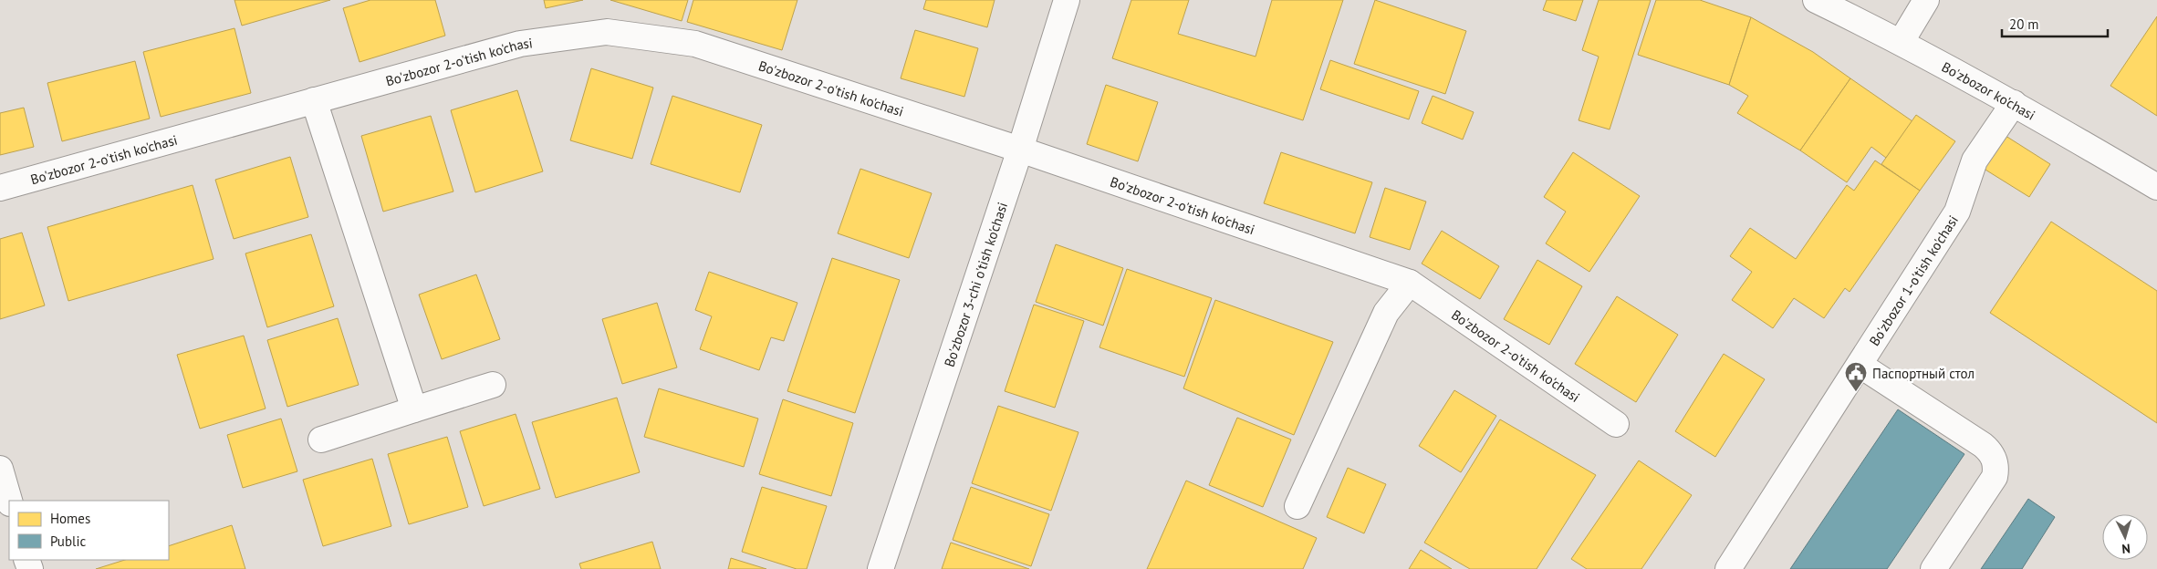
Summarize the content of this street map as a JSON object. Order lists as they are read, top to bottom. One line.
{"streets":{"street":["Bo'zbozor 2-o'tish ko'chasi","Bo'zbozor ko'chasi","Bo'zbozor 1-o'tish ko'chasi","Bo'zbozor 3-chi o'tish ko'chasi"]},"crossings":[["Bo'zbozor 2-o'tish ko'chasi","Bo'zbozor 3-chi o'tish ko'chasi"],["Bo'zbozor ko'chasi","Bo'zbozor 1-o'tish ko'chasi"]],"places":{"public building":["Паспортный стол"]},"legend":["Homes","Public"],"scale_bar":"20 m","north":"bottom"}
